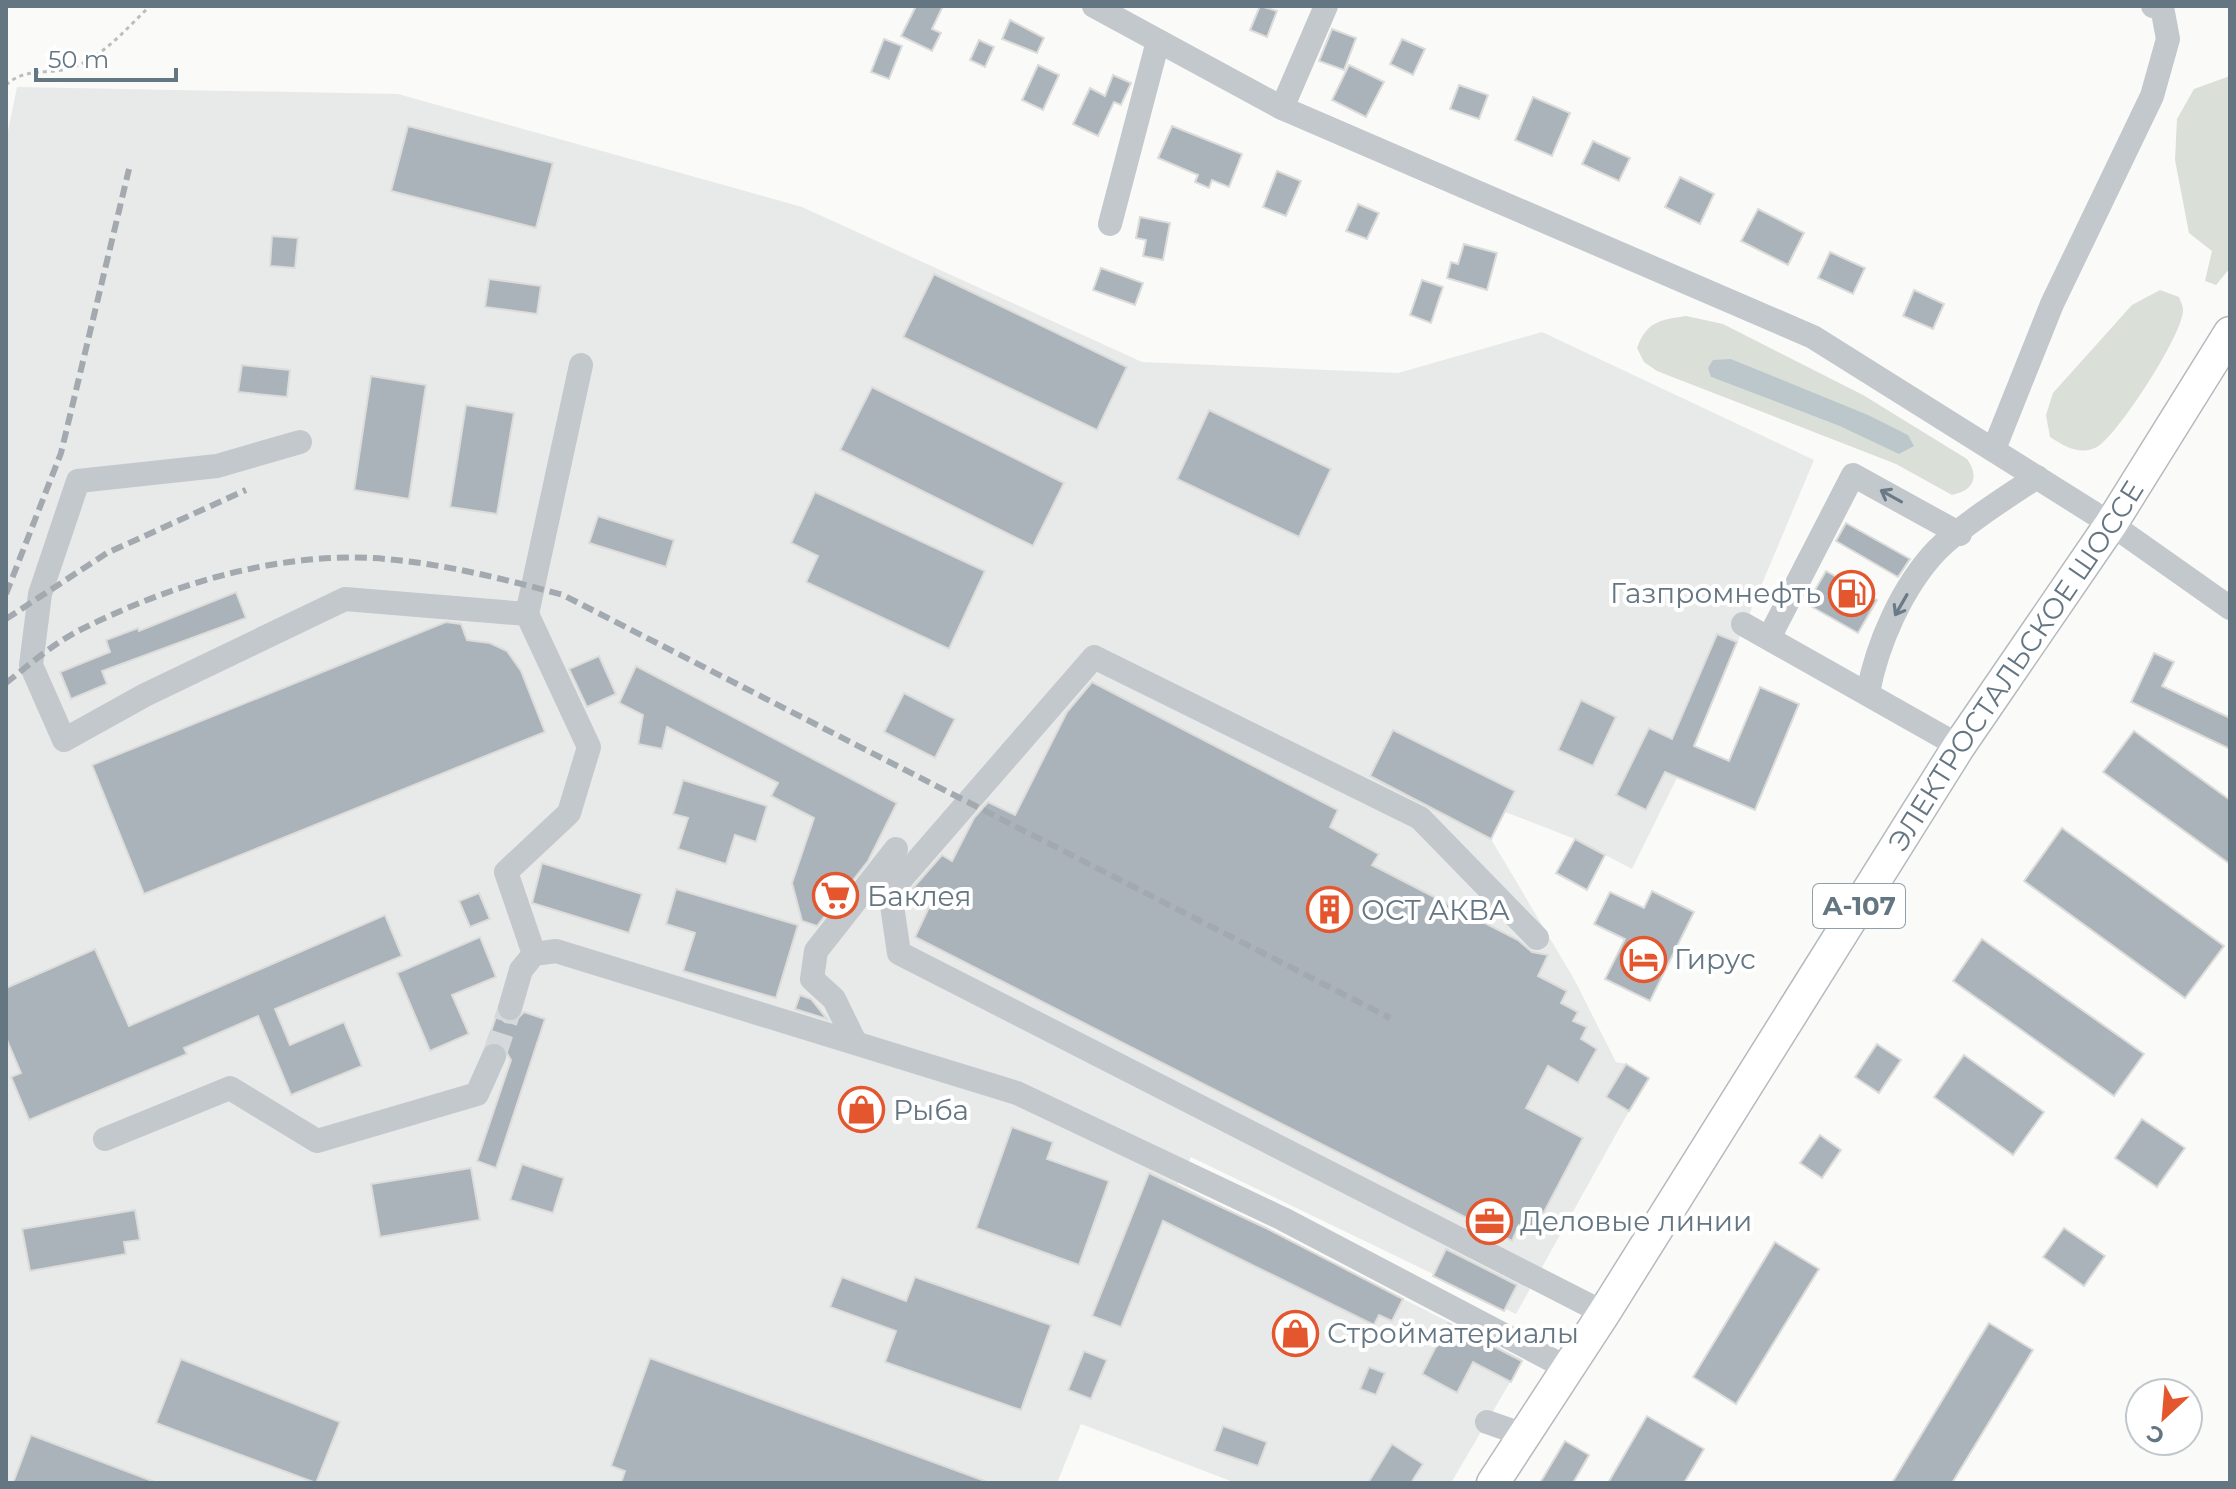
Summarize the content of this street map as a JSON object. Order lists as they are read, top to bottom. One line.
{"streets":{"main road":["ЭЛЕКТРОСТАЛЬСКОЕ ШОССЕ","А-107"]},"places":{"fuel station":["Газпромнефть"],"supermarket":["Баклея"],"building":["ОСТ АКВА"],"hotel":["Гирус"],"shop":["Рыба","Стройматериалы"],"office":["Деловые линии"]},"scale_bar":"50 m","north":"bottom left"}
